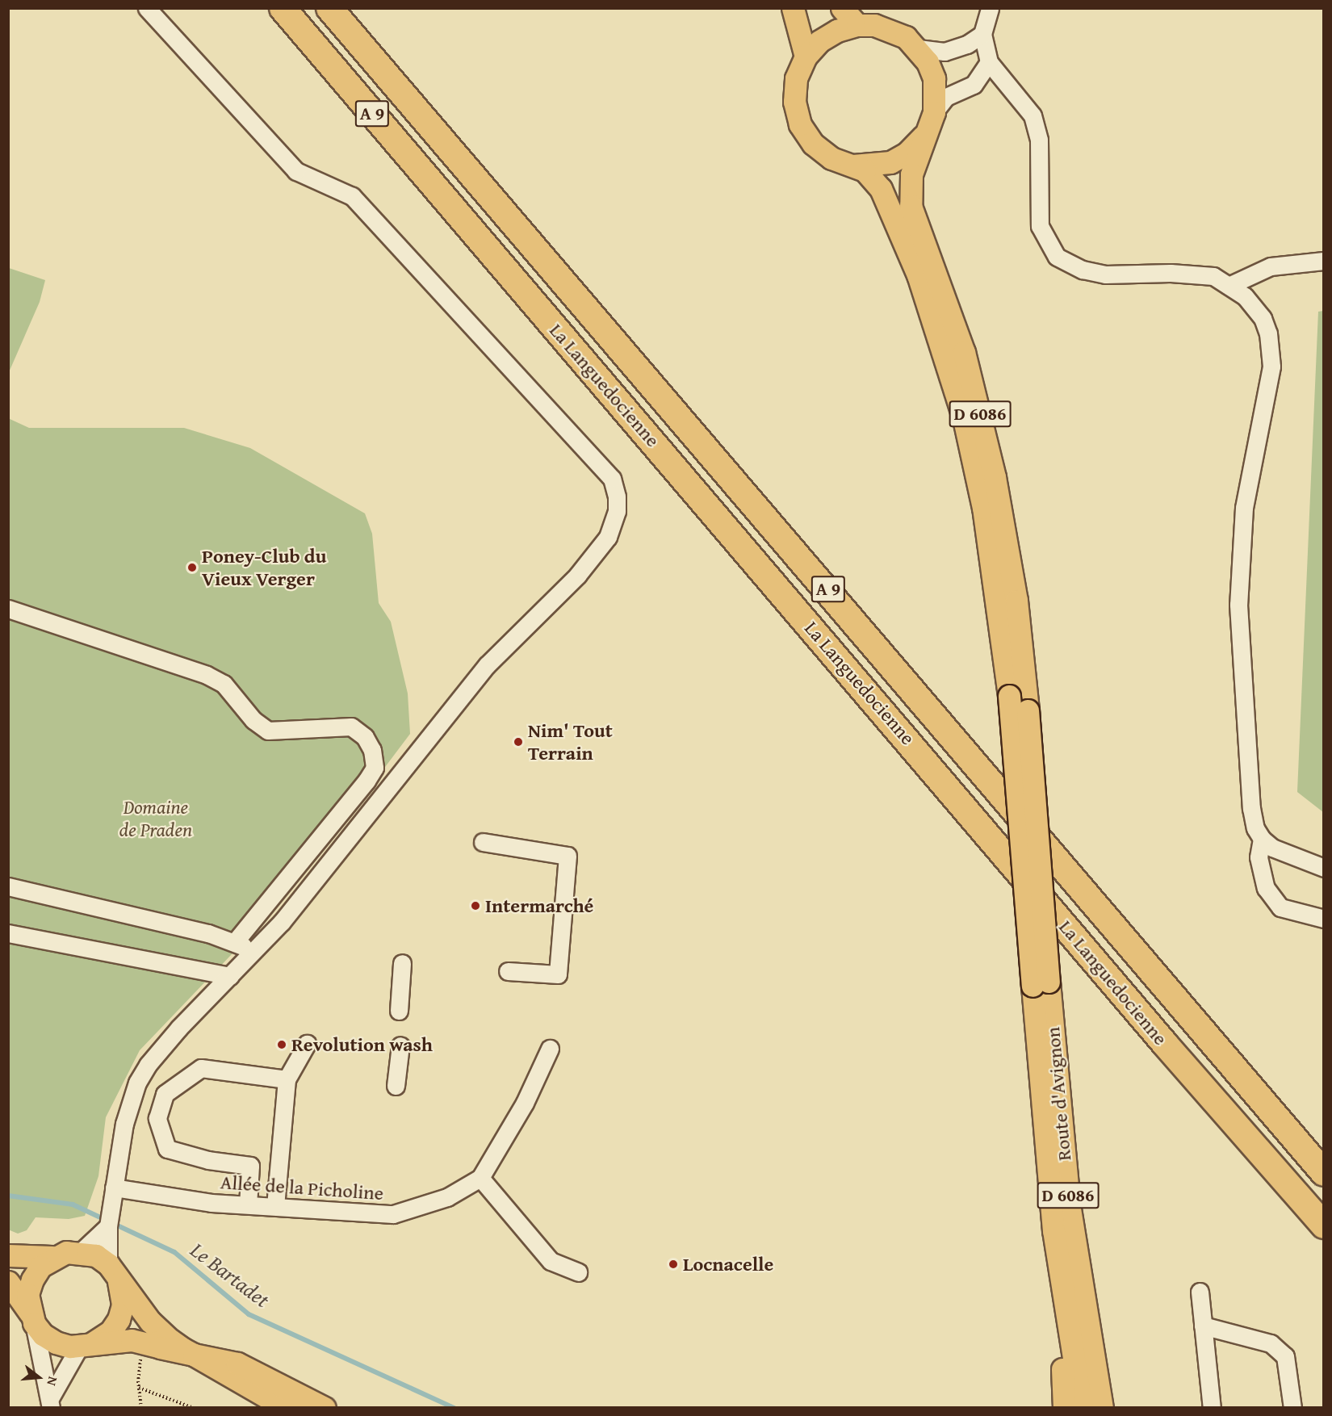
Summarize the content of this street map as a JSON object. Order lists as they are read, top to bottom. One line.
{"streets":{"highway":["A 9","La Languedocienne"],"main road":["D 6086","Route d'Avignon"],"street":["Allée de la Picholine"]},"crossings":[["D 6086","Route d'Avignon"]],"water":["Le Bartadet"],"parks":["Domaine de Praden"],"places":["Poney-Club du Vieux Verger","Nim' Tout Terrain","Intermarché","Revolution wash","Locnacelle"],"north":"right"}
